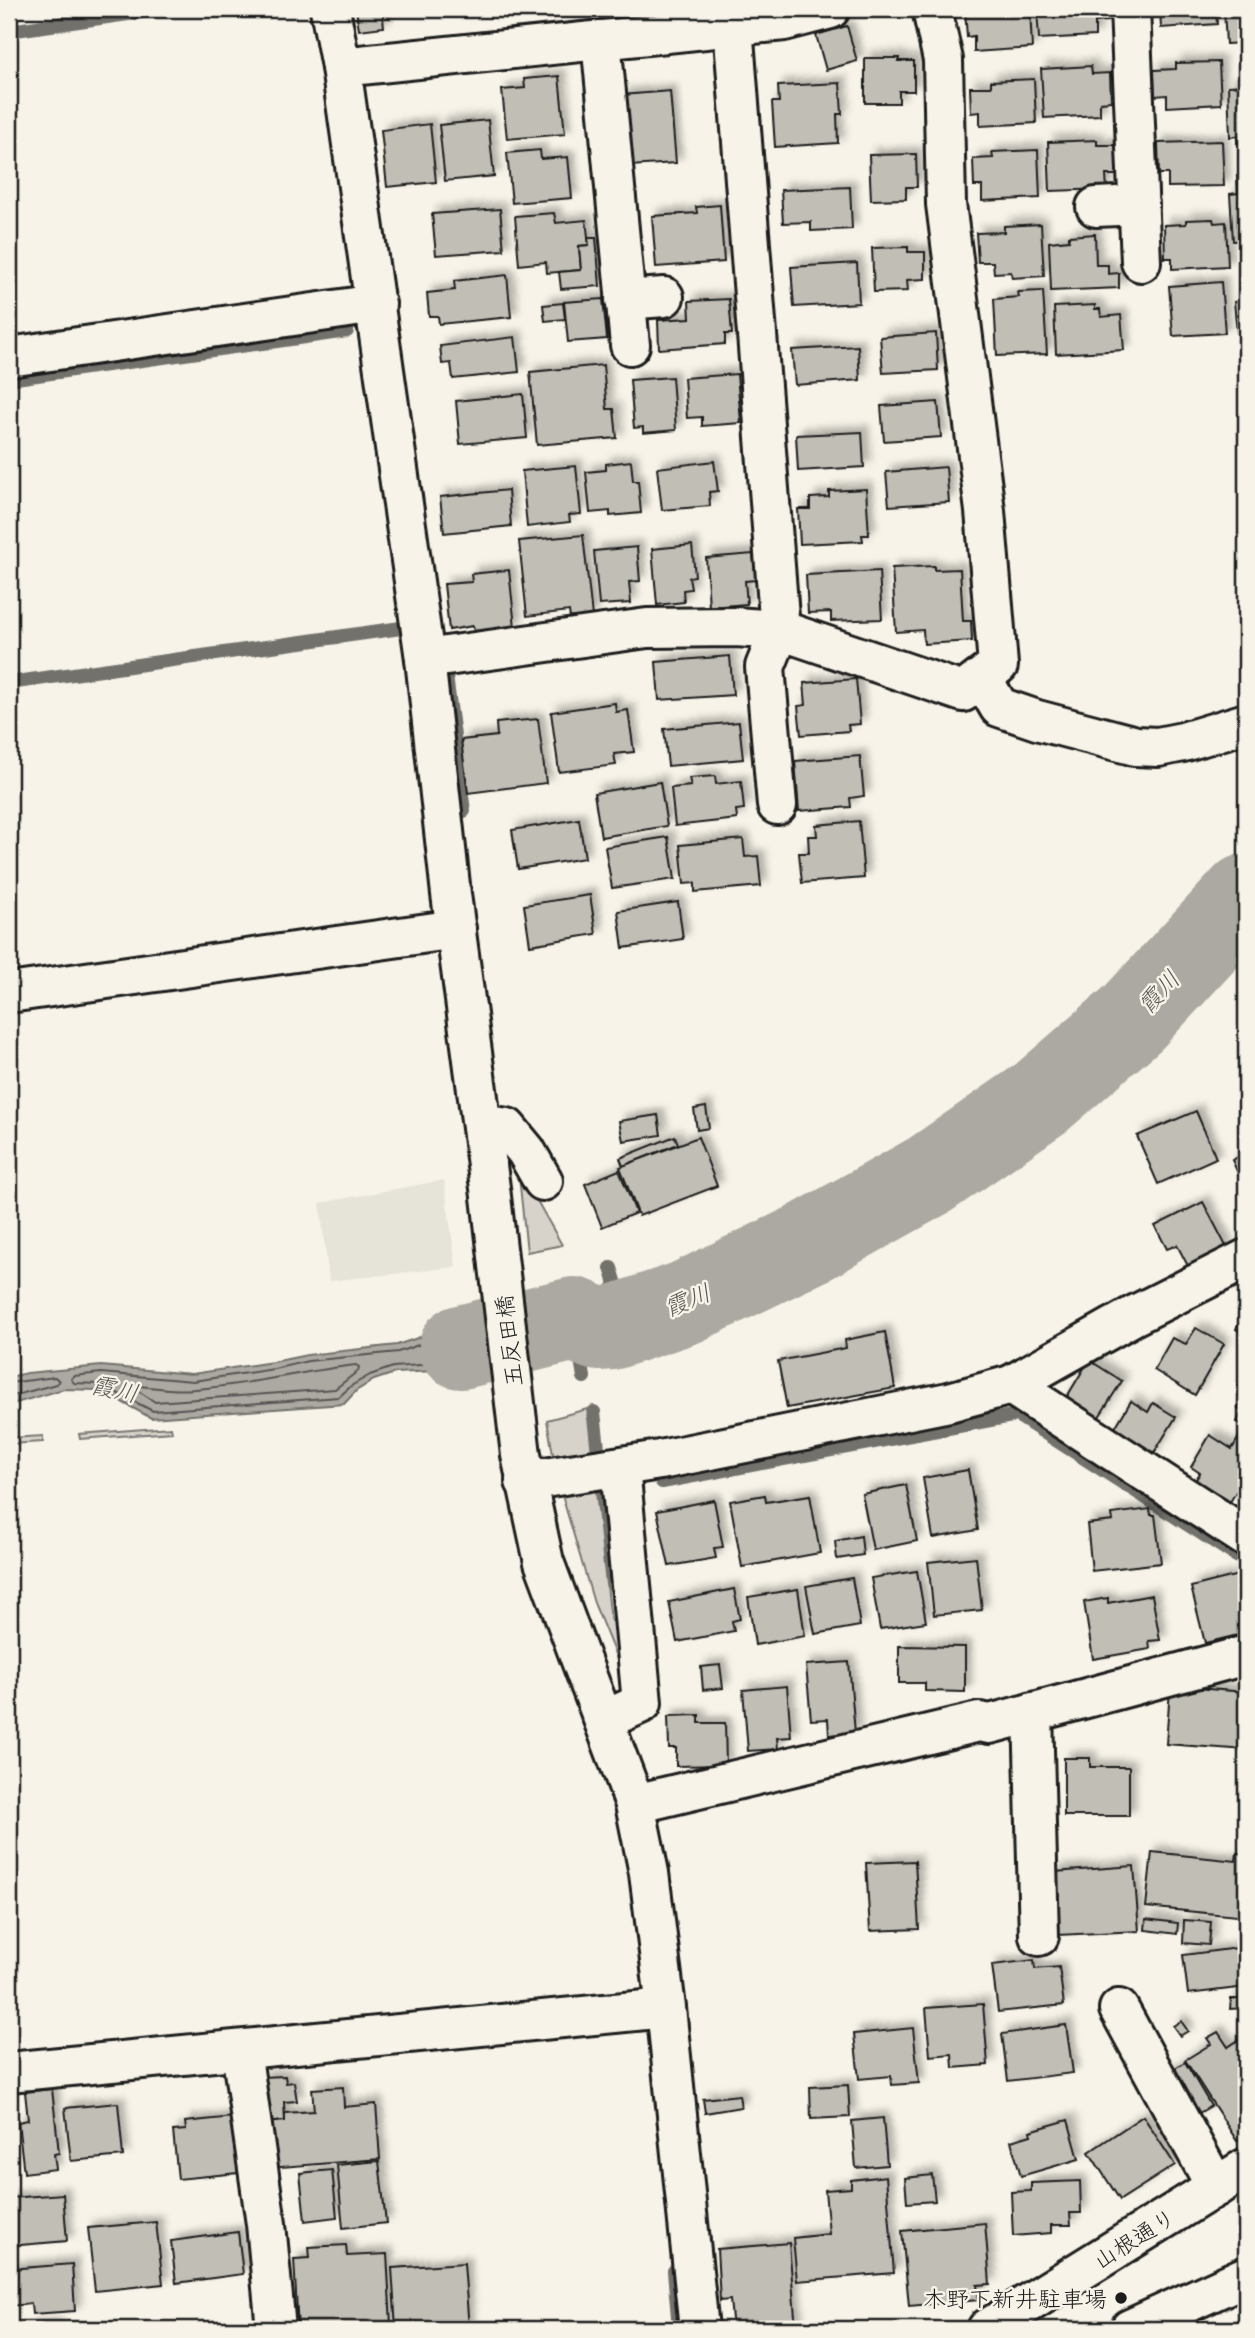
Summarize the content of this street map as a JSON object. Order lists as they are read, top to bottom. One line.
{"streets":{"street":["五反田橋","山根通り"]},"water":["霞川"],"places":["木野下新井駐車場"]}
